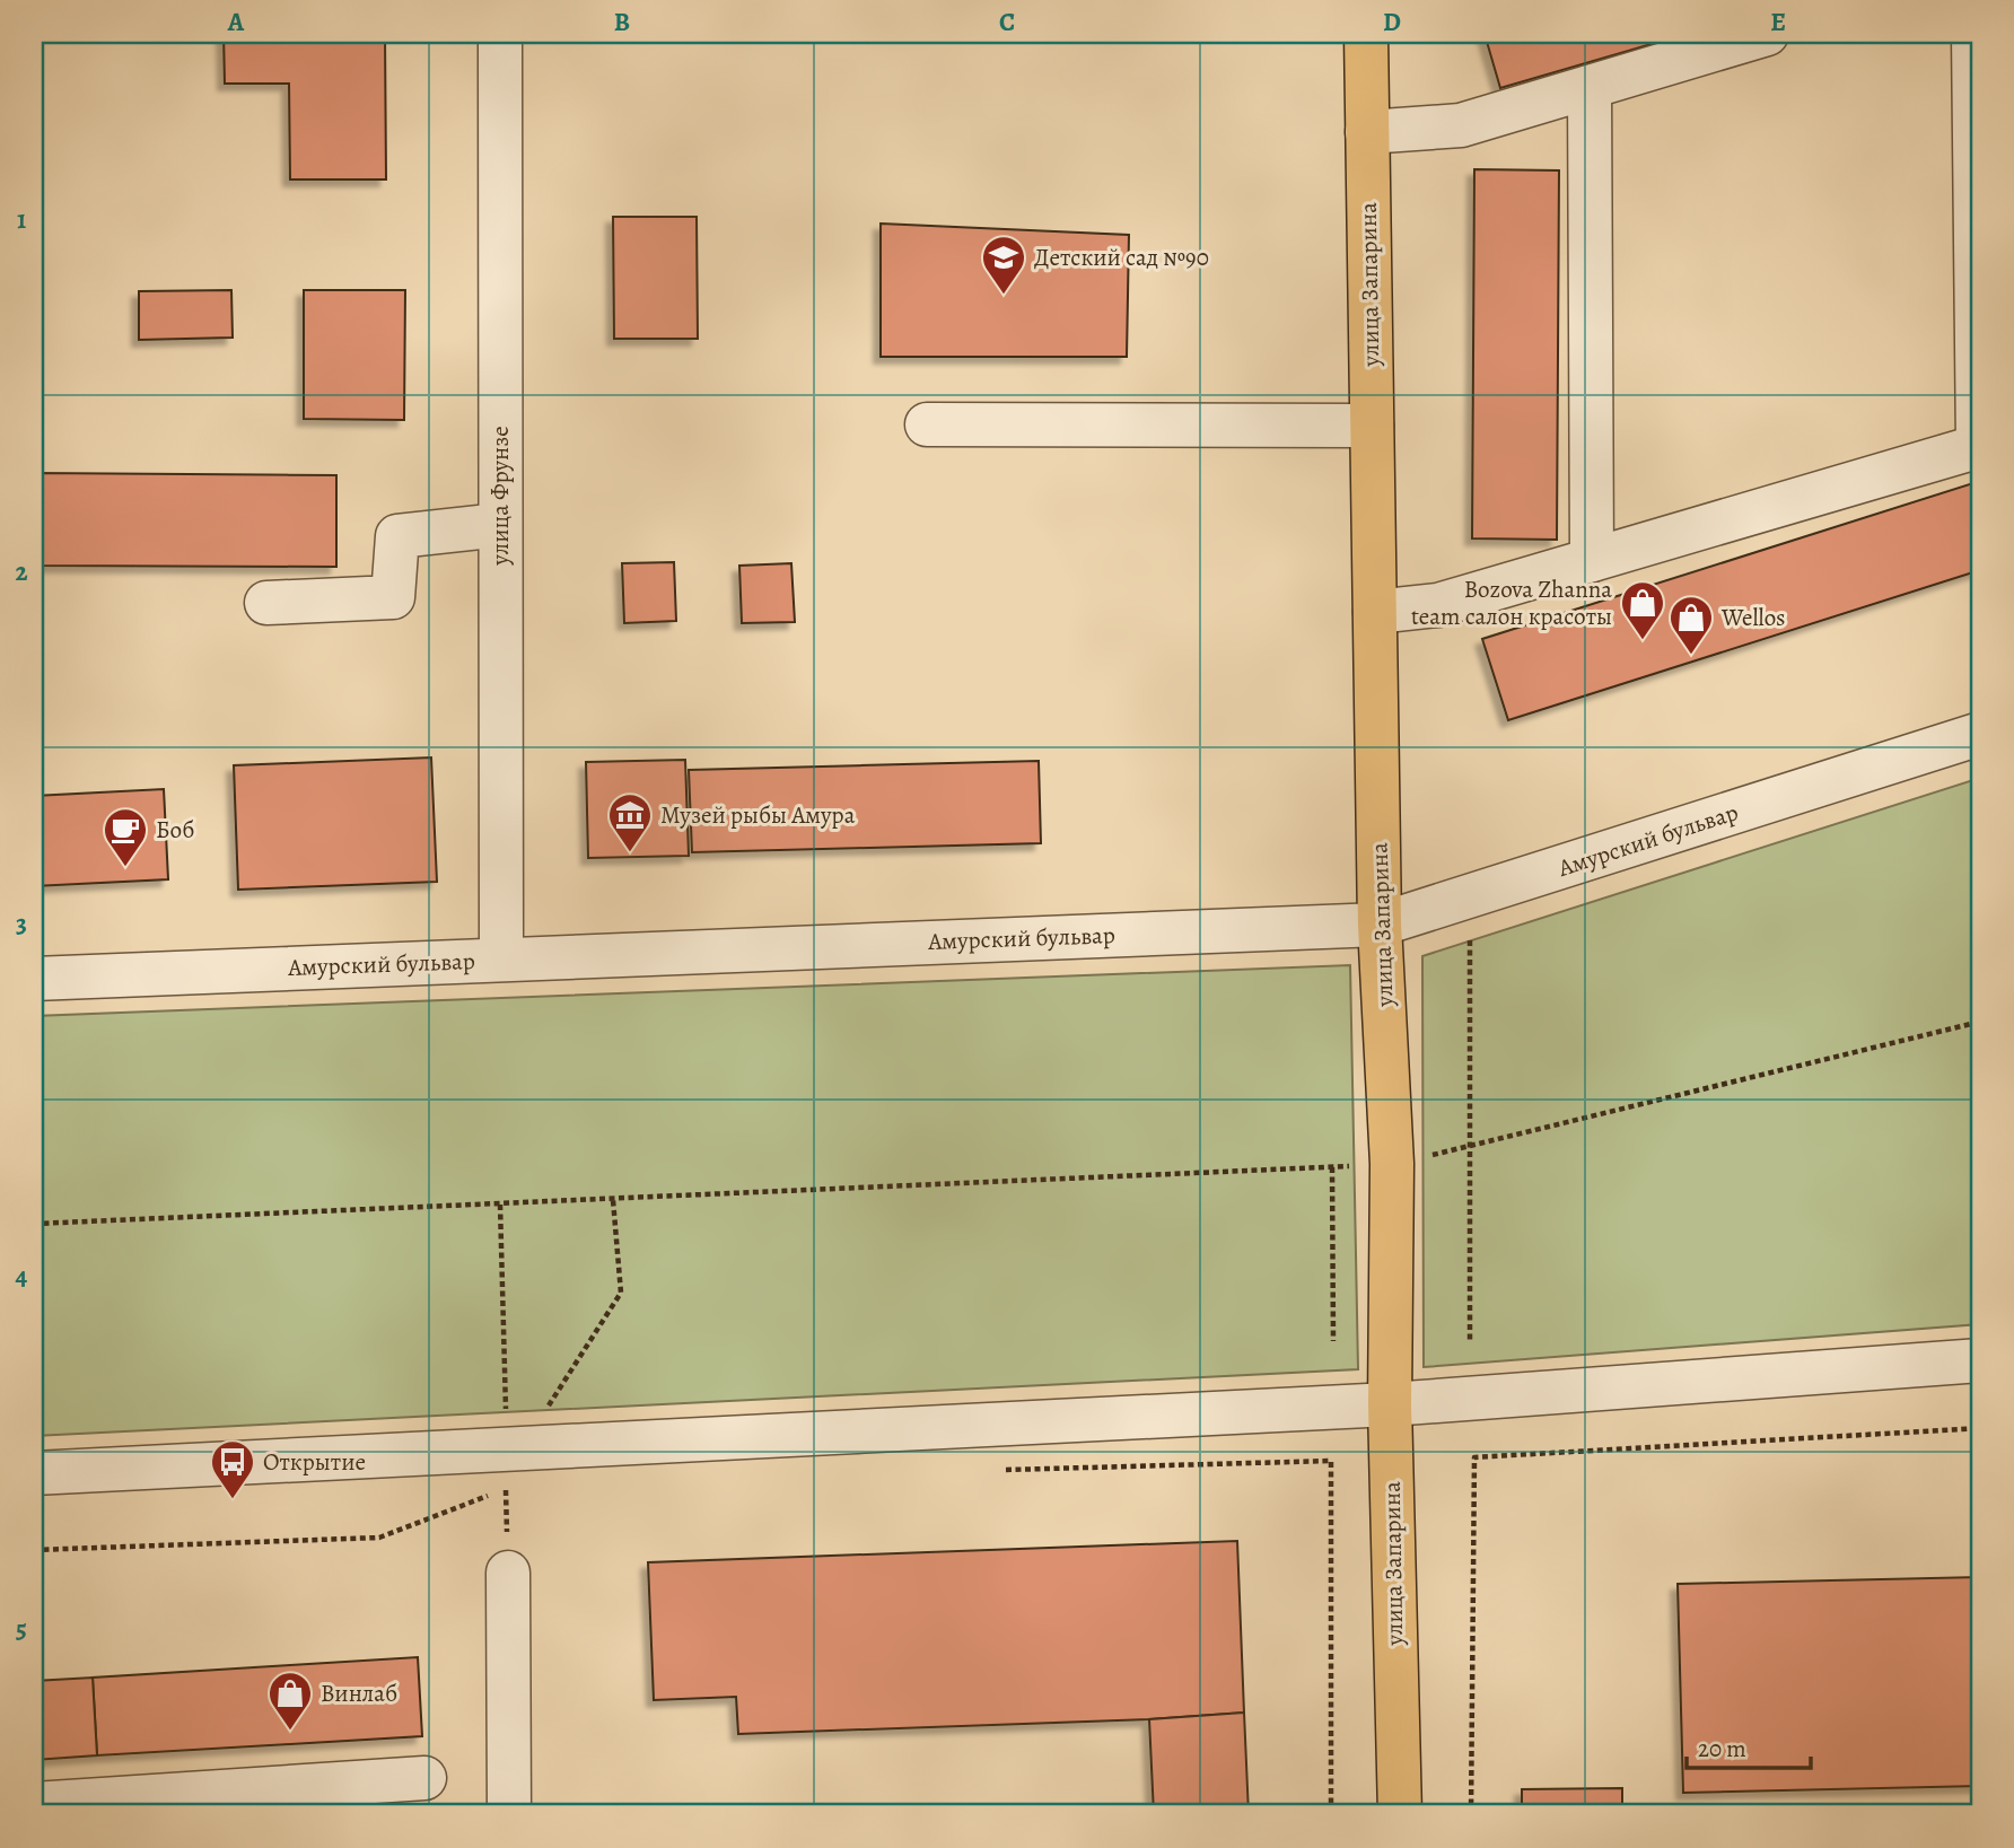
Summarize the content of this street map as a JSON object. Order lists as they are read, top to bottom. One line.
{"streets":{"main road":["улица Запарина"],"street":["улица Фрунзе","Амурский бульвар"]},"crossings":[["улица Запарина","Амурский бульвар"],["улица Фрунзе","Амурский бульвар"]],"places":{"school or university":["Детский сад №90"],"shop":["Bozova Zhanna team салон красоты","Wellos","Винлаб"],"museum":["Музей рыбы Амура"],"cafe":["Боб"],"bus stop":["Открытие"]},"scale_bar":"20 m","grid":{"columns":["A","B","C","D","E"],"rows":["1","2","3","4","5"]}}
